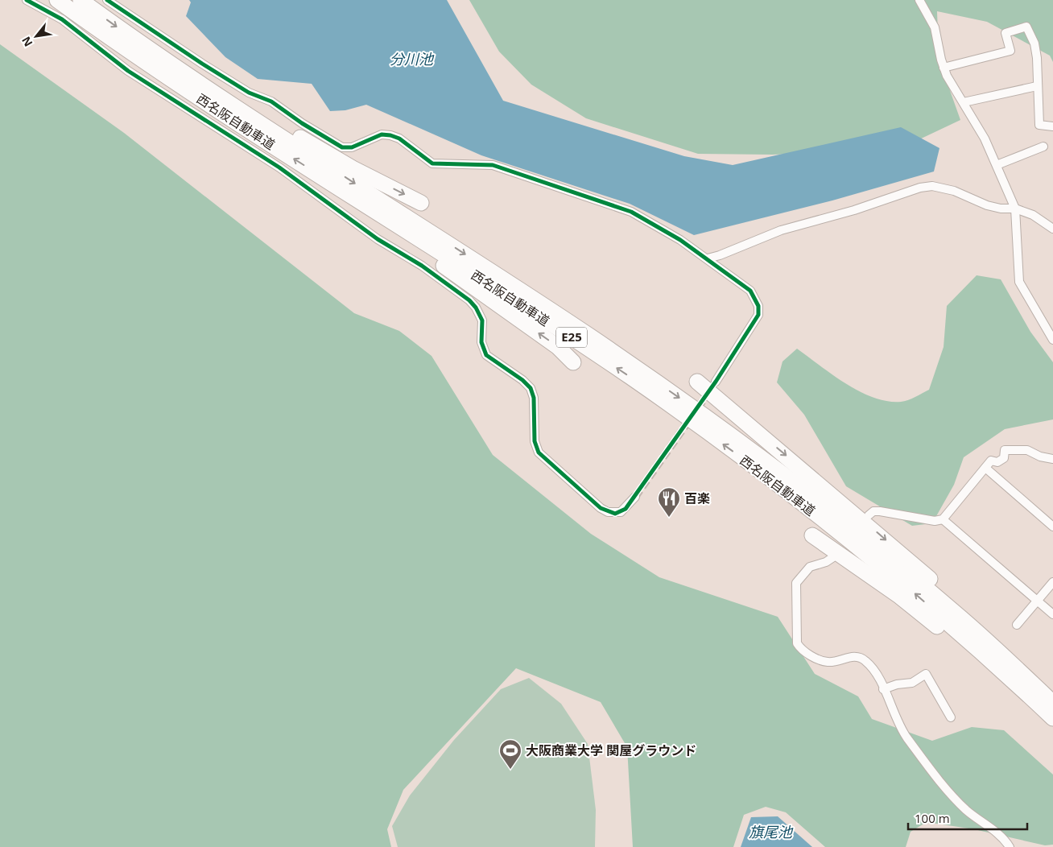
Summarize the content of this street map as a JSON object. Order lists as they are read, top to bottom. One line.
{"streets":{"highway":["西名阪自動車道","E25"]},"water":["分川池","旗尾池"],"places":{"restaurant":["百楽"],"sports":["大阪商業大学 関屋グラウンド"]},"scale_bar":"100 m","north":"bottom left"}
